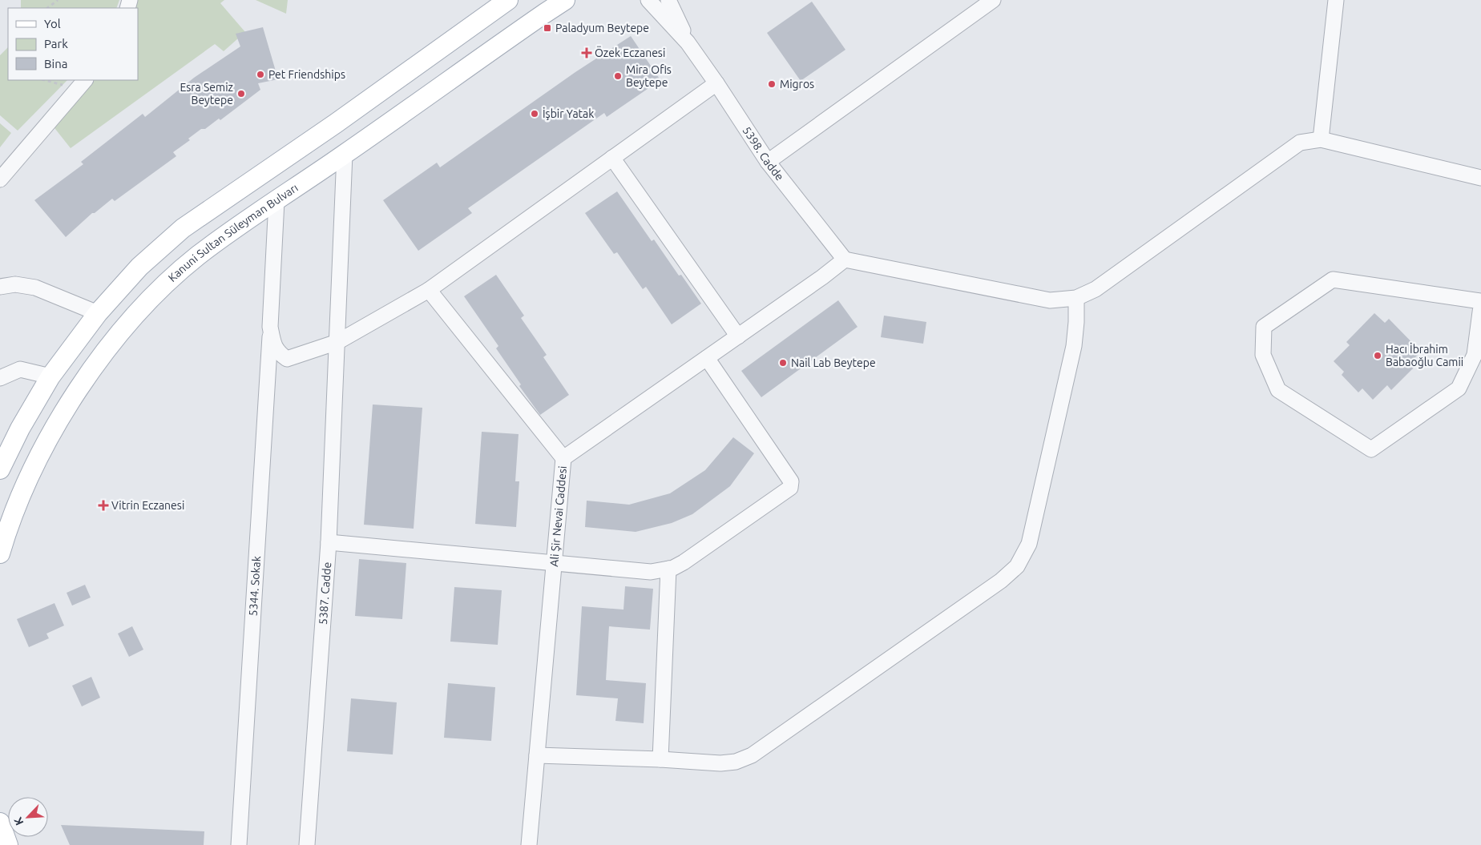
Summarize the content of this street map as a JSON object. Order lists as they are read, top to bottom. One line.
{"streets":{"main road":["Kanuni Sultan Süleyman Bulvarı"],"street":["5398. Cadde","Ali Şir Nevai Caddesi","5344. Sokak","5387. Cadde"]},"crossings":[["5398. Cadde","Ali Şir Nevai Caddesi"],["Kanuni Sultan Süleyman Bulvarı","5344. Sokak"],["Kanuni Sultan Süleyman Bulvarı","5387. Cadde"]],"places":{"transit":["Paladyum Beytepe"],"health":["Özek Eczanesi","Vitrin Eczanesi"],"other":["Pet Friendships","Mira Ofis Beytepe","Migros","Esra Semiz Beytepe","İşbir Yatak","Hacı İbrahim Babaoğlu Camii","Nail Lab Beytepe"]},"legend":["Yol","Park","Bina"],"north":"bottom left"}
